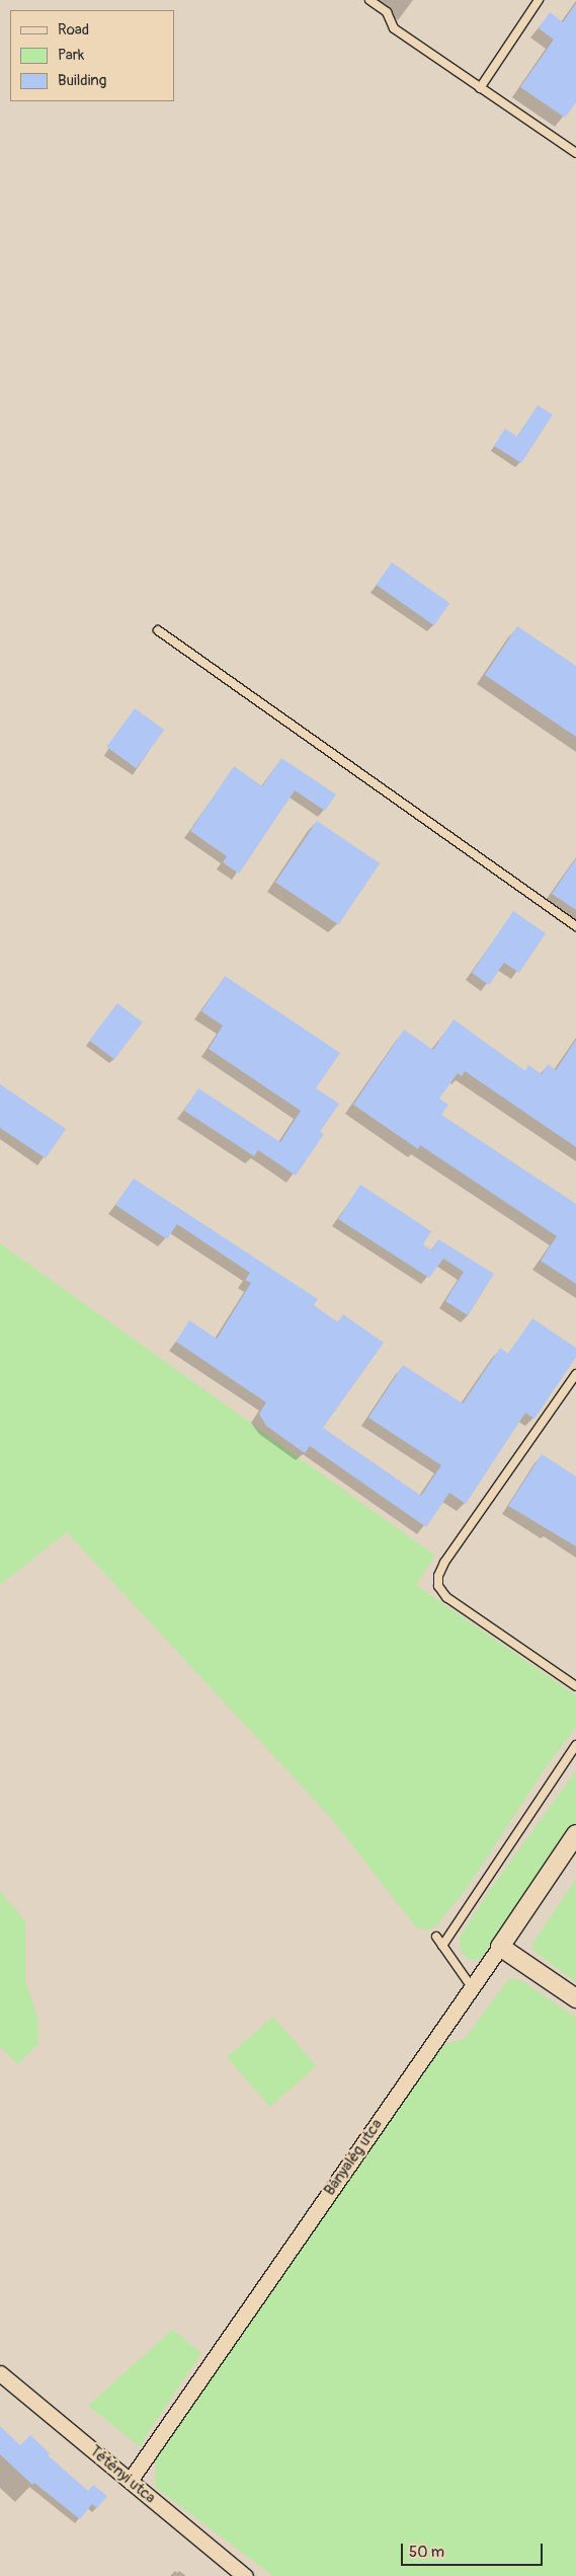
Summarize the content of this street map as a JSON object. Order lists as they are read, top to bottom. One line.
{"streets":{"street":["Bányalég utca","Tétényi utca"]},"crossings":[["Bányalég utca","Tétényi utca"]],"legend":["Road","Park","Building"],"scale_bar":"50 m"}
